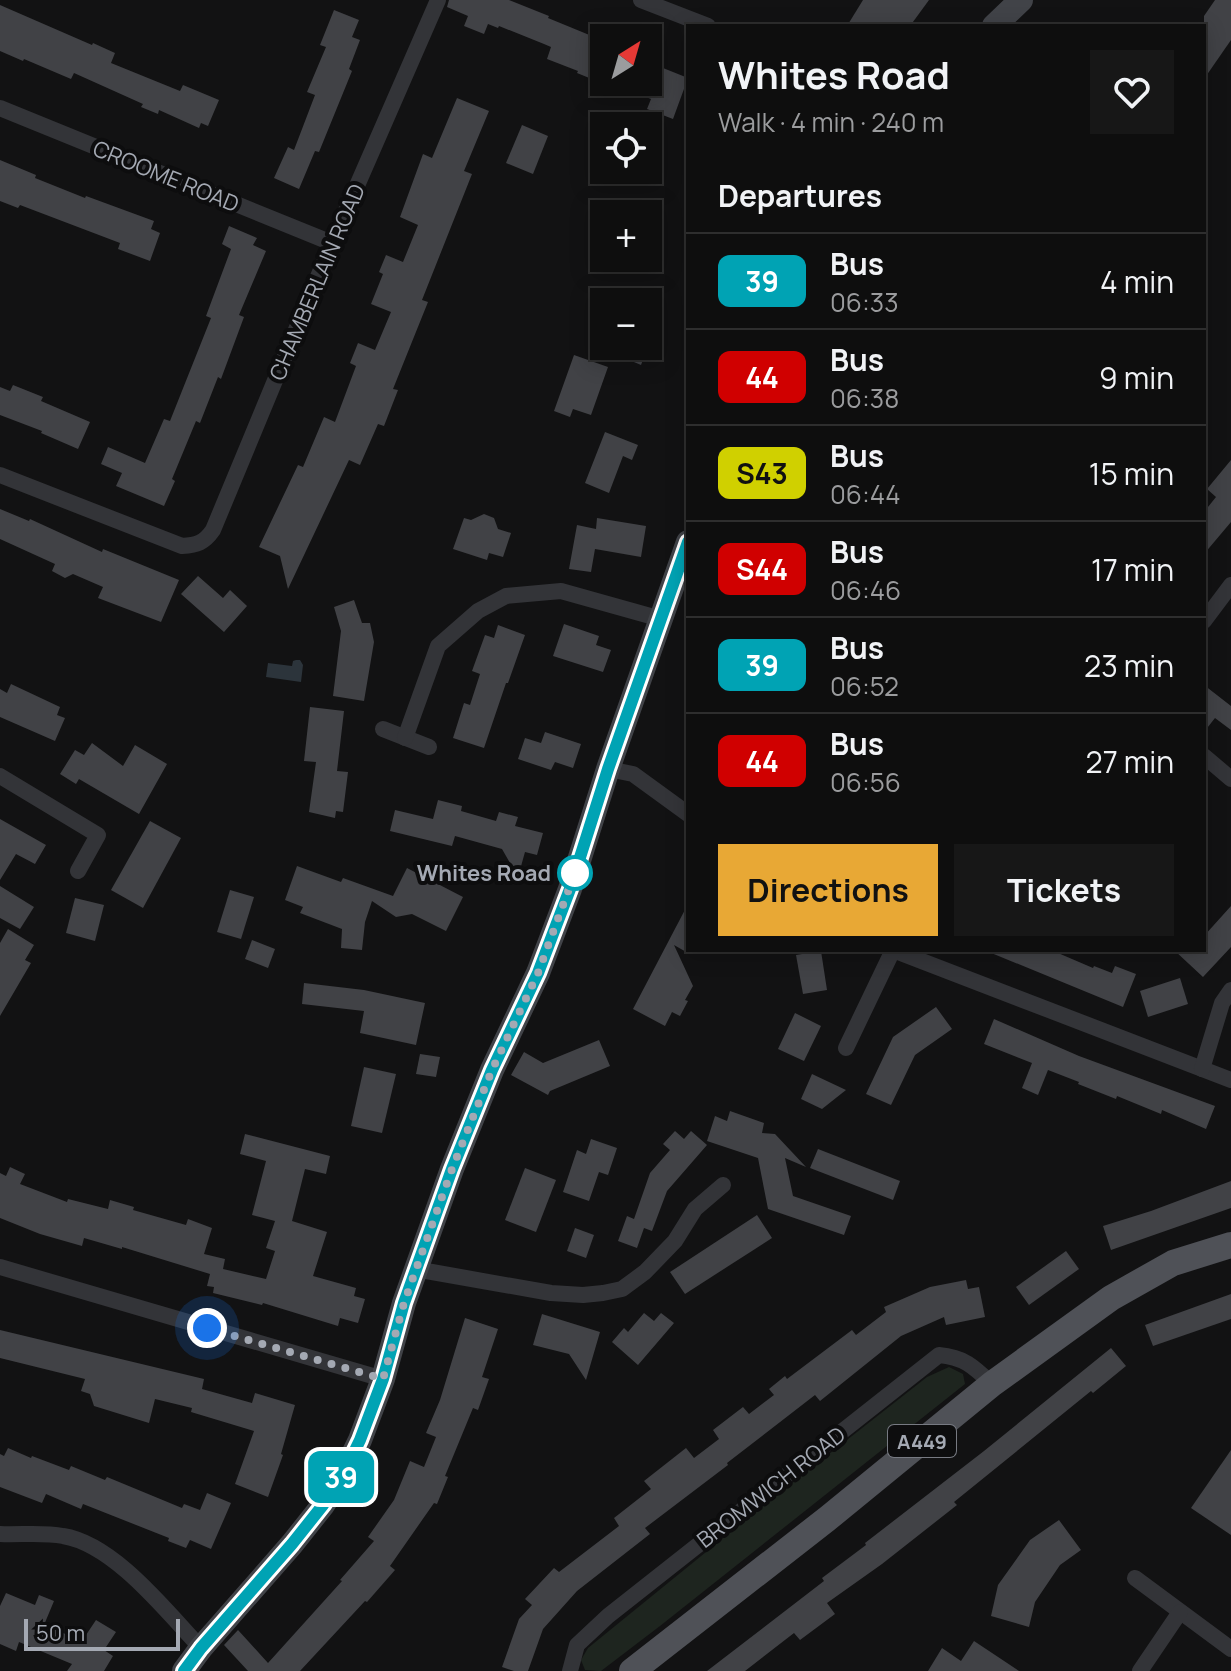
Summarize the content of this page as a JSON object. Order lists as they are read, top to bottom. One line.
{"streets":{"main road":["A449"],"street":["CROOME ROAD","CHAMBERLAIN ROAD","BROMWICH ROAD"]},"crossings":[["CROOME ROAD","CHAMBERLAIN ROAD"],["A449","BROMWICH ROAD"]],"places":["Whites Road"],"lines":["bus line 39"],"scale_bar":"50 m","north":"top right","page":{"on_map":"39","map_buttons":["+","−"],"heading":[["Whites Road","Walk · 4 min · 240 m"],"Departures"],"list":[{"mark":"39","name":"Bus","note":"06:33","value":"4 min"},{"mark":"44","name":"Bus","note":"06:38","value":"9 min"},{"mark":"S43","name":"Bus","note":"06:44","value":"15 min"},{"mark":"S44","name":"Bus","note":"06:46","value":"17 min"},{"mark":"39","name":"Bus","note":"06:52","value":"23 min"},{"mark":"44","name":"Bus","note":"06:56","value":"27 min"}],"buttons":["Directions","Tickets"],"scale":"50 m"}}
